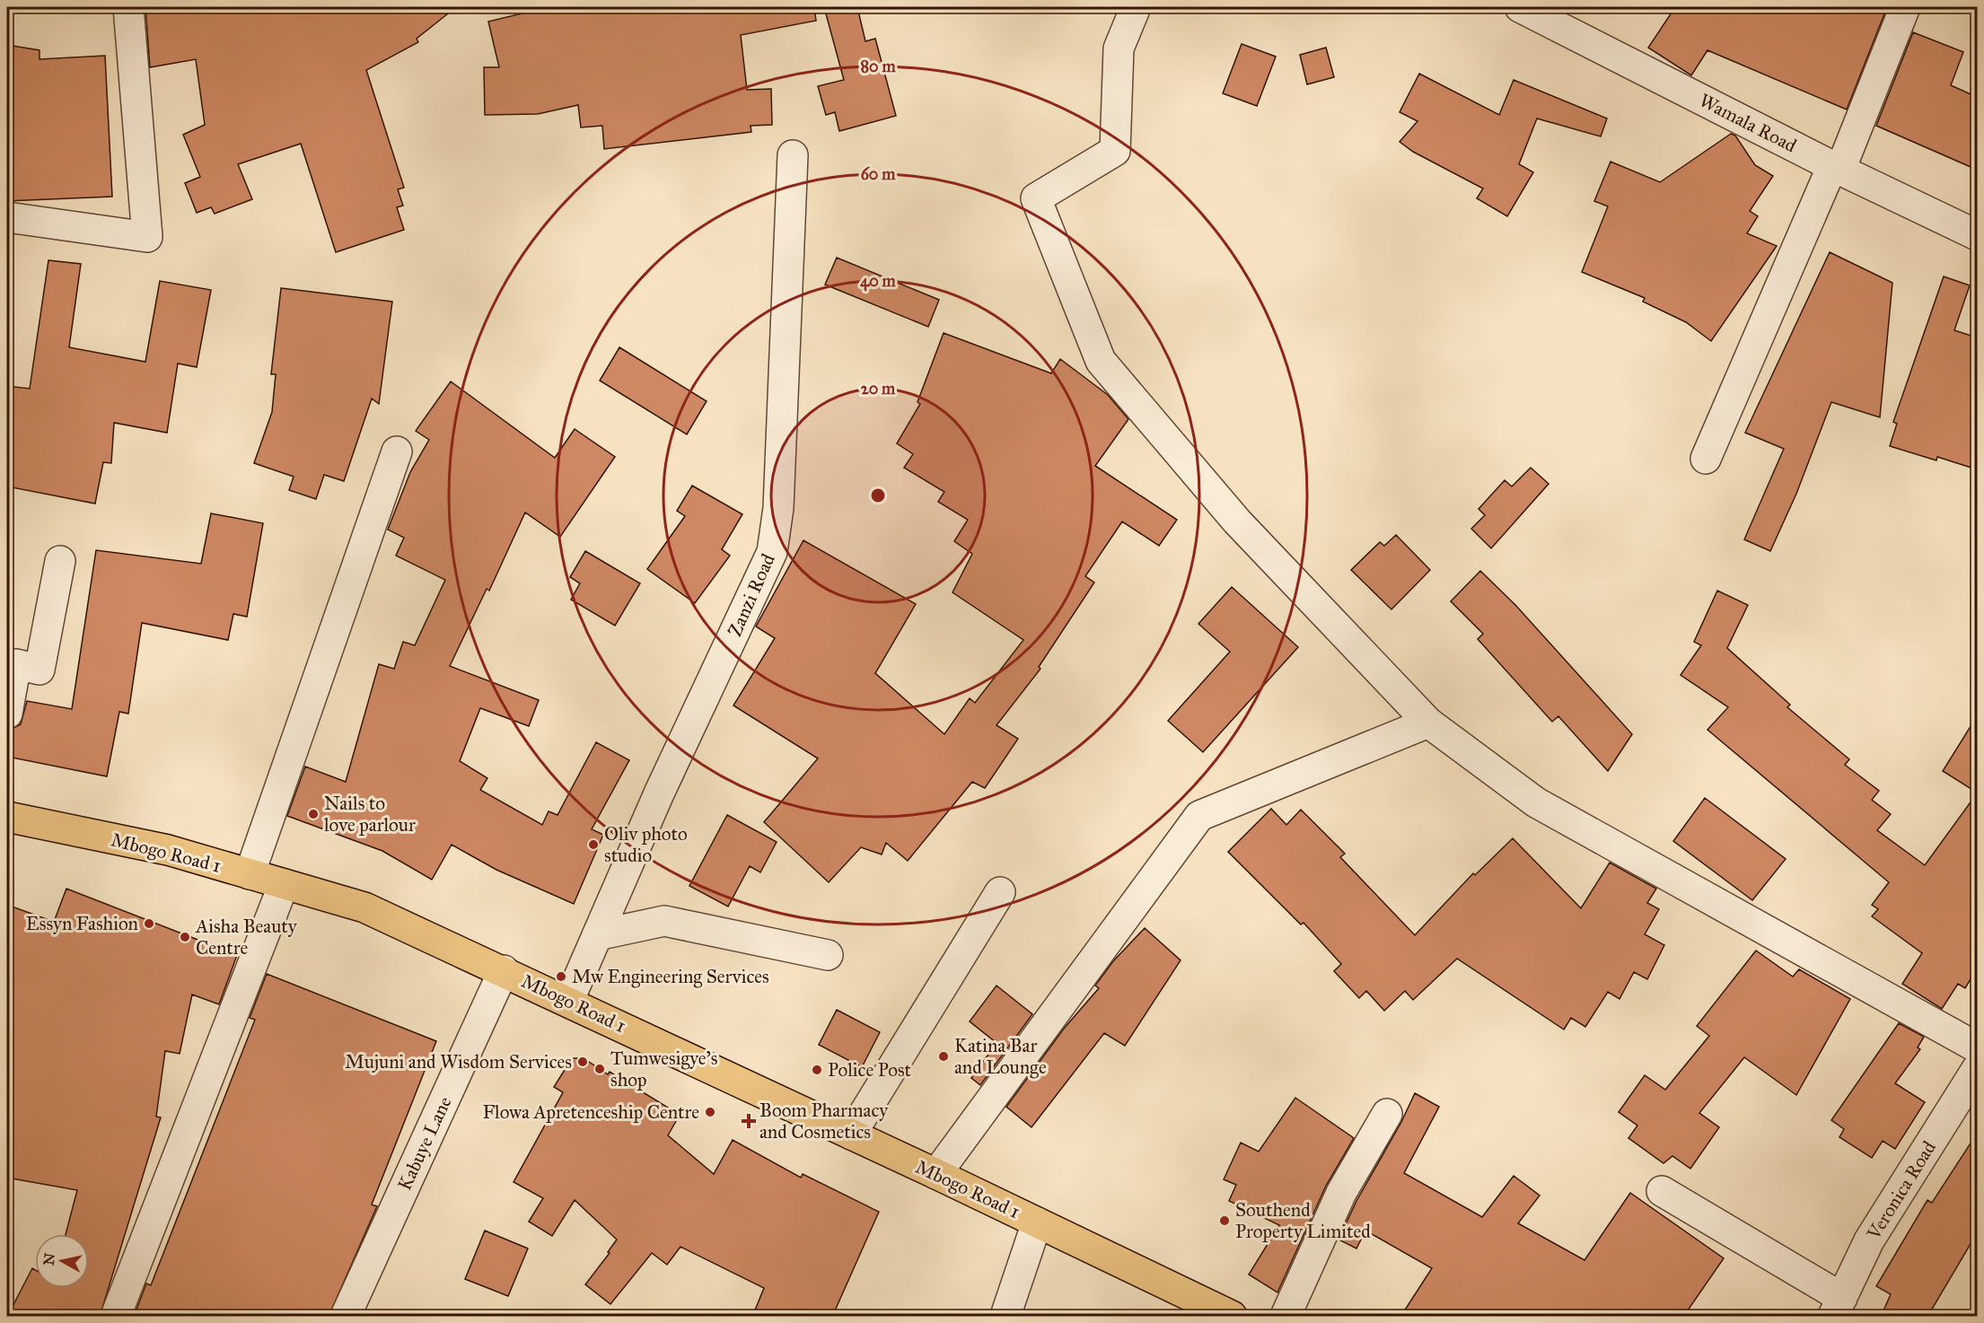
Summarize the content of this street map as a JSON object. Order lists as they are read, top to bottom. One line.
{"streets":{"main road":["Mbogo Road 1"],"street":["Wamala Road","Zanzi Road","Kabuye Lane","Veronica Road"]},"crossings":[["Zanzi Road","Mbogo Road 1"],["Mbogo Road 1","Kabuye Lane"]],"places":{"other":["Nails to love parlour","Oliv photo studio","Essyn Fashion","Aisha Beauty Centre","Mw Engineering Services","Katina Bar and Lounge","Mujuni and Wisdom Services","Tumwesigye's shop","Police Post","Flowa Apretenceship Centre","Southend Property Limited"],"health":["Boom Pharmacy and Cosmetics"]},"north":"left","rings":["80 m","60 m","40 m","20 m"]}
